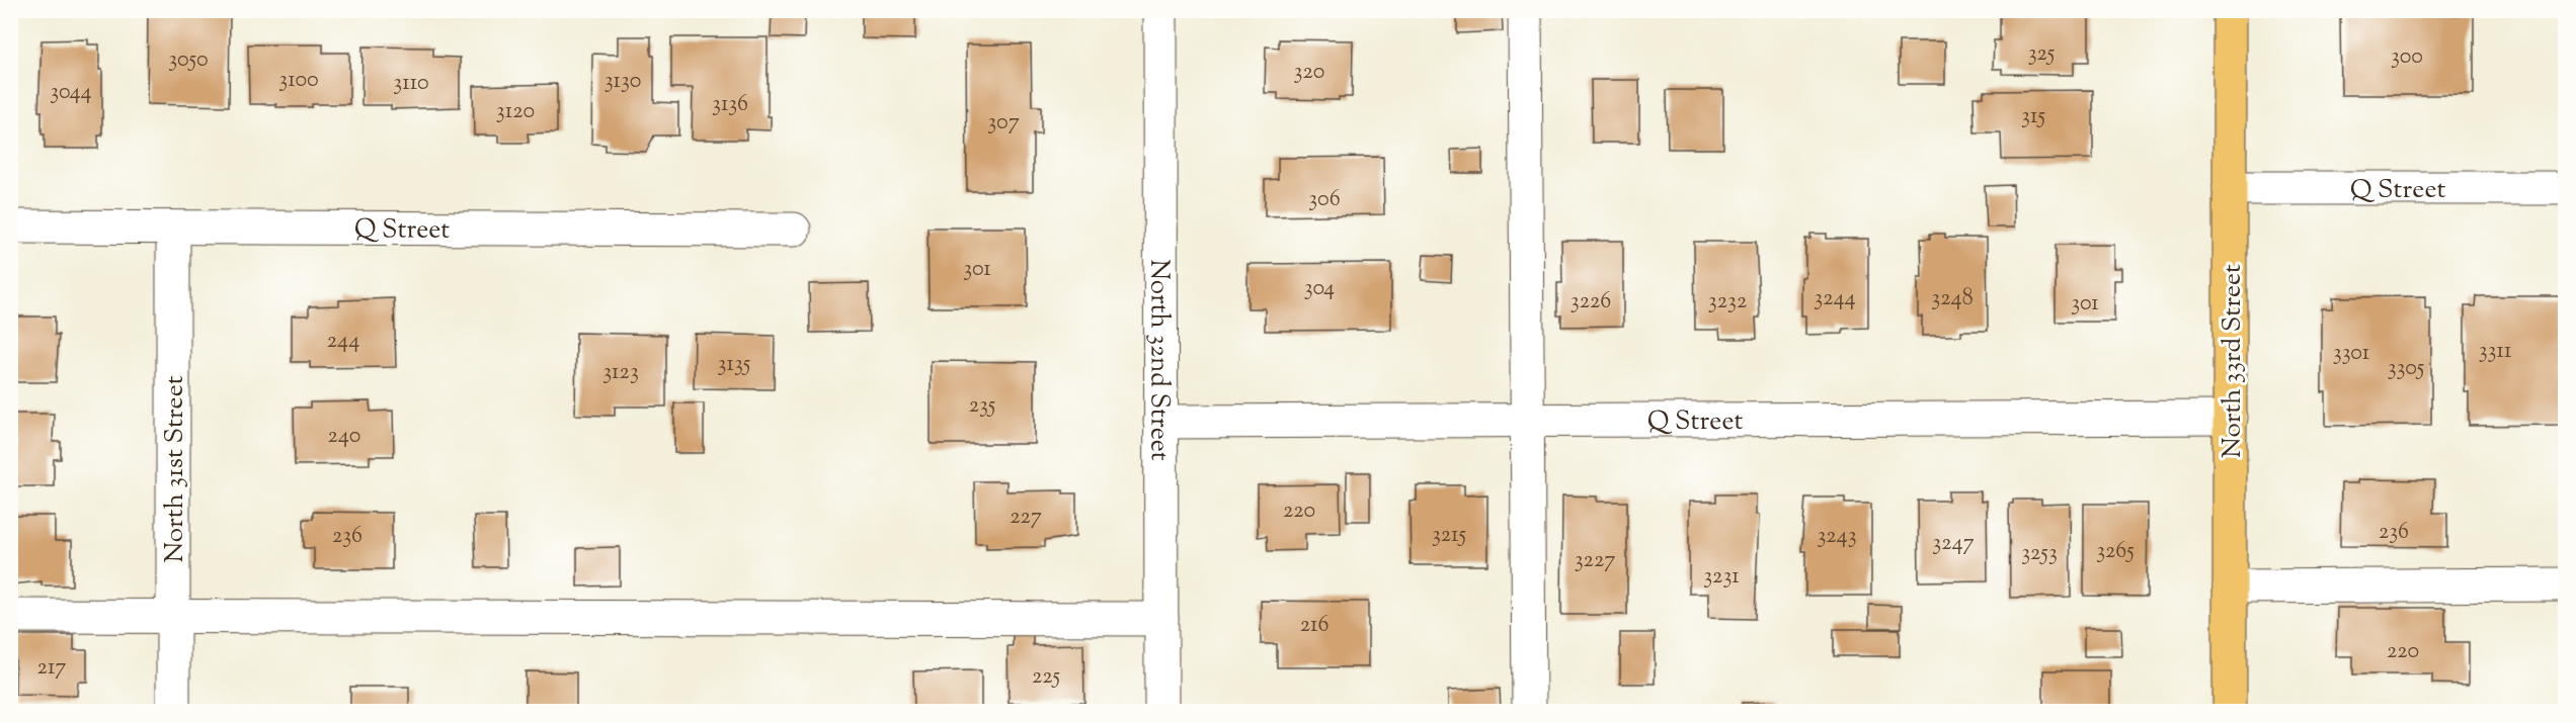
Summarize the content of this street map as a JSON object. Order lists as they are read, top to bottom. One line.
{"streets":{"main road":["North 33rd Street"],"street":["Q Street","North 32nd Street","North 31st Street"]},"crossings":[["Q Street","North 32nd Street"],["Q Street","North 33rd Street"],["Q Street","North 31st Street"]],"house_numbers":["325","300","3050","320","3100","3130","3110","3044","3136","3120","315","307","306","301","304","3244","3248","3226","3232","301","244","3311","3301","3135","3305","3123","235","240","220","227","236","3215","236","3243","3247","3265","3253","3227","3231","216","220","217","225"]}
